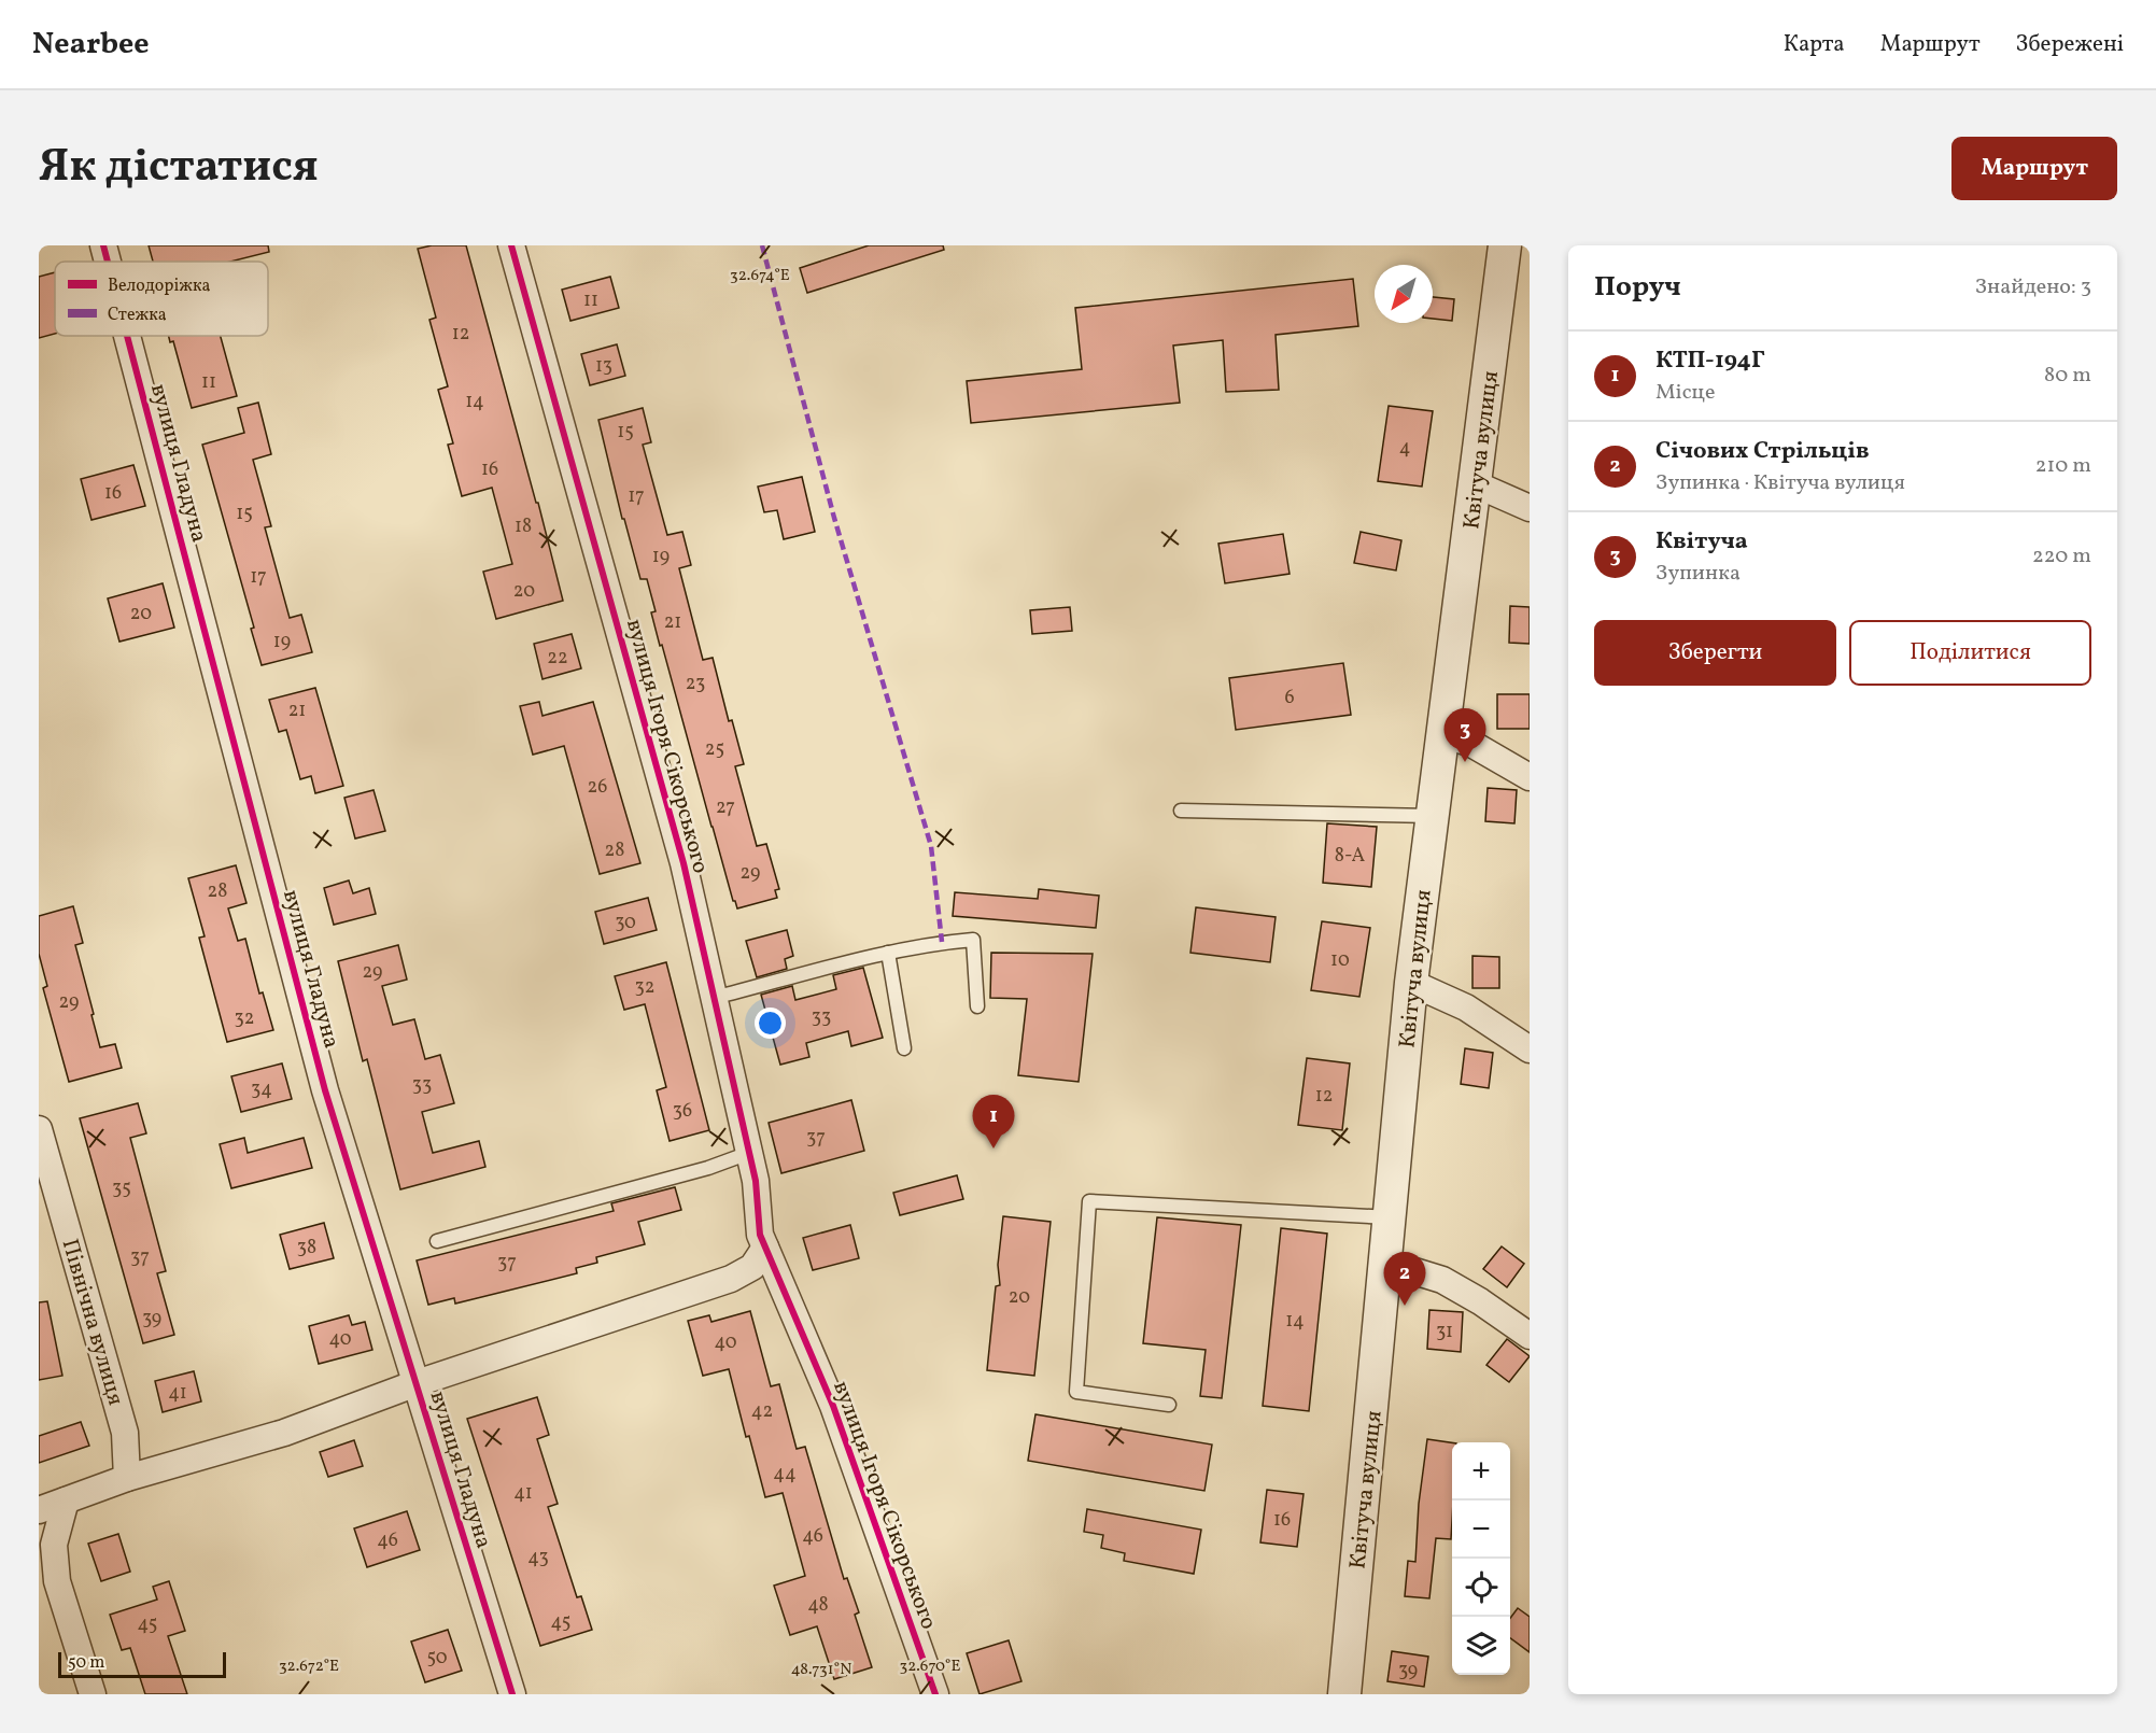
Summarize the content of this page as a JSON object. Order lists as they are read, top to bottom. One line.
{"streets":{"street":["Квітуча вулиця","вулиця Гладуна","вулиця Ігоря Сікорського","Північна вулиця"]},"house_numbers":["11","12","13","11","14","15","4","16","16","17","15","18","19","17","20","20","21","19","22","23","6","21","25","26","27","28","8-А","29","28","30","10","29","32","29","33","32","33","34","12","36","37","35","38","37","37","20","39","14","31","40","40","41","42","44","41","16","46","46","43","48","45","45","50","39"],"legend":["Велодоріжка","Стежка"],"scale_bar":"50 m","north":"bottom left","page":{"header":"Nearbee","nav":["Карта","Маршрут","Збережені"],"title":"Як дістатися","buttons":["Маршрут",["Зберегти","Поділитися"]],"heading":["Поруч","Знайдено: 3"],"list":[{"mark":"1","name":"КТП-194Г","note":"Місце","value":"80 m"},{"mark":"2","name":"Січових Стрільців","note":"Зупинка · Квітуча вулиця","value":"210 m"},{"mark":"3","name":"Квітуча","note":"Зупинка","value":"220 m"}],"pins":["3","1","2"],"map_buttons":["+","−"],"scale":"50 m"},"coordinates":["32.674°E","32.672°E","32.670°E","48.731°N"]}
